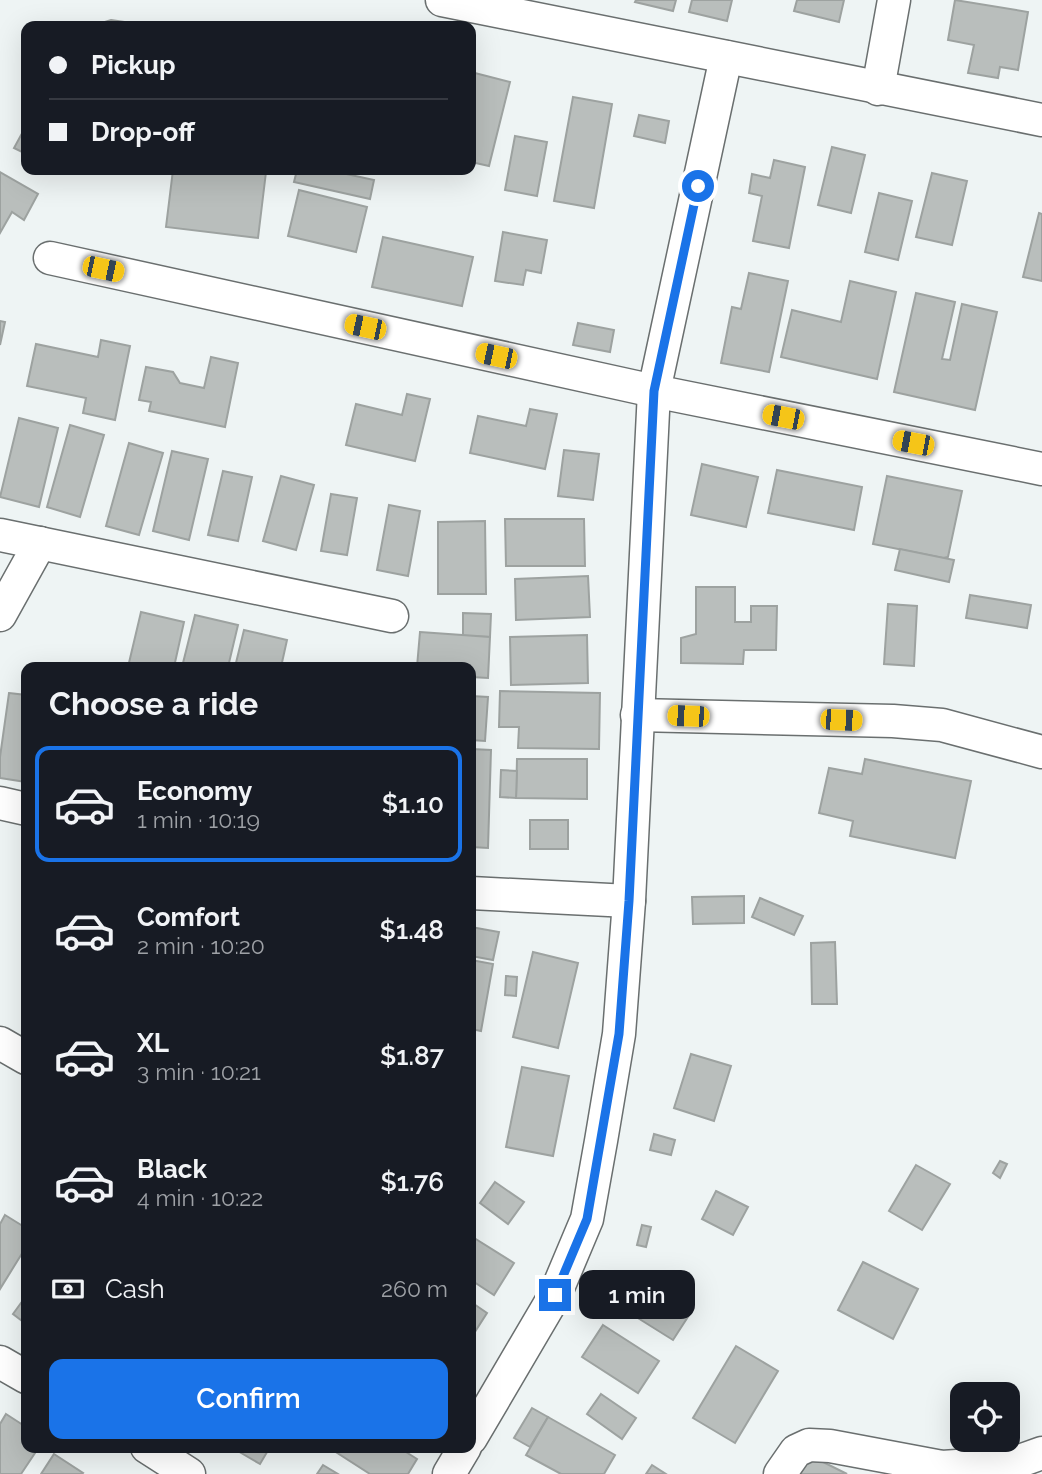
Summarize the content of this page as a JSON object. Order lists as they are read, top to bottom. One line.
{"page":{"banner":["Pickup","Drop-off"],"heading":"Choose a ride","list":[{"name":"Economy","note":"1 min · 10:19","value":"$1.10"},{"name":"Comfort","note":"2 min · 10:20","value":"$1.48"},{"name":"XL","note":"3 min · 10:21","value":"$1.87"},{"name":"Black","note":"4 min · 10:22","value":"$1.76"}],"pay":["Cash","260 m"],"bubble":"1 min","buttons":"Confirm"}}
